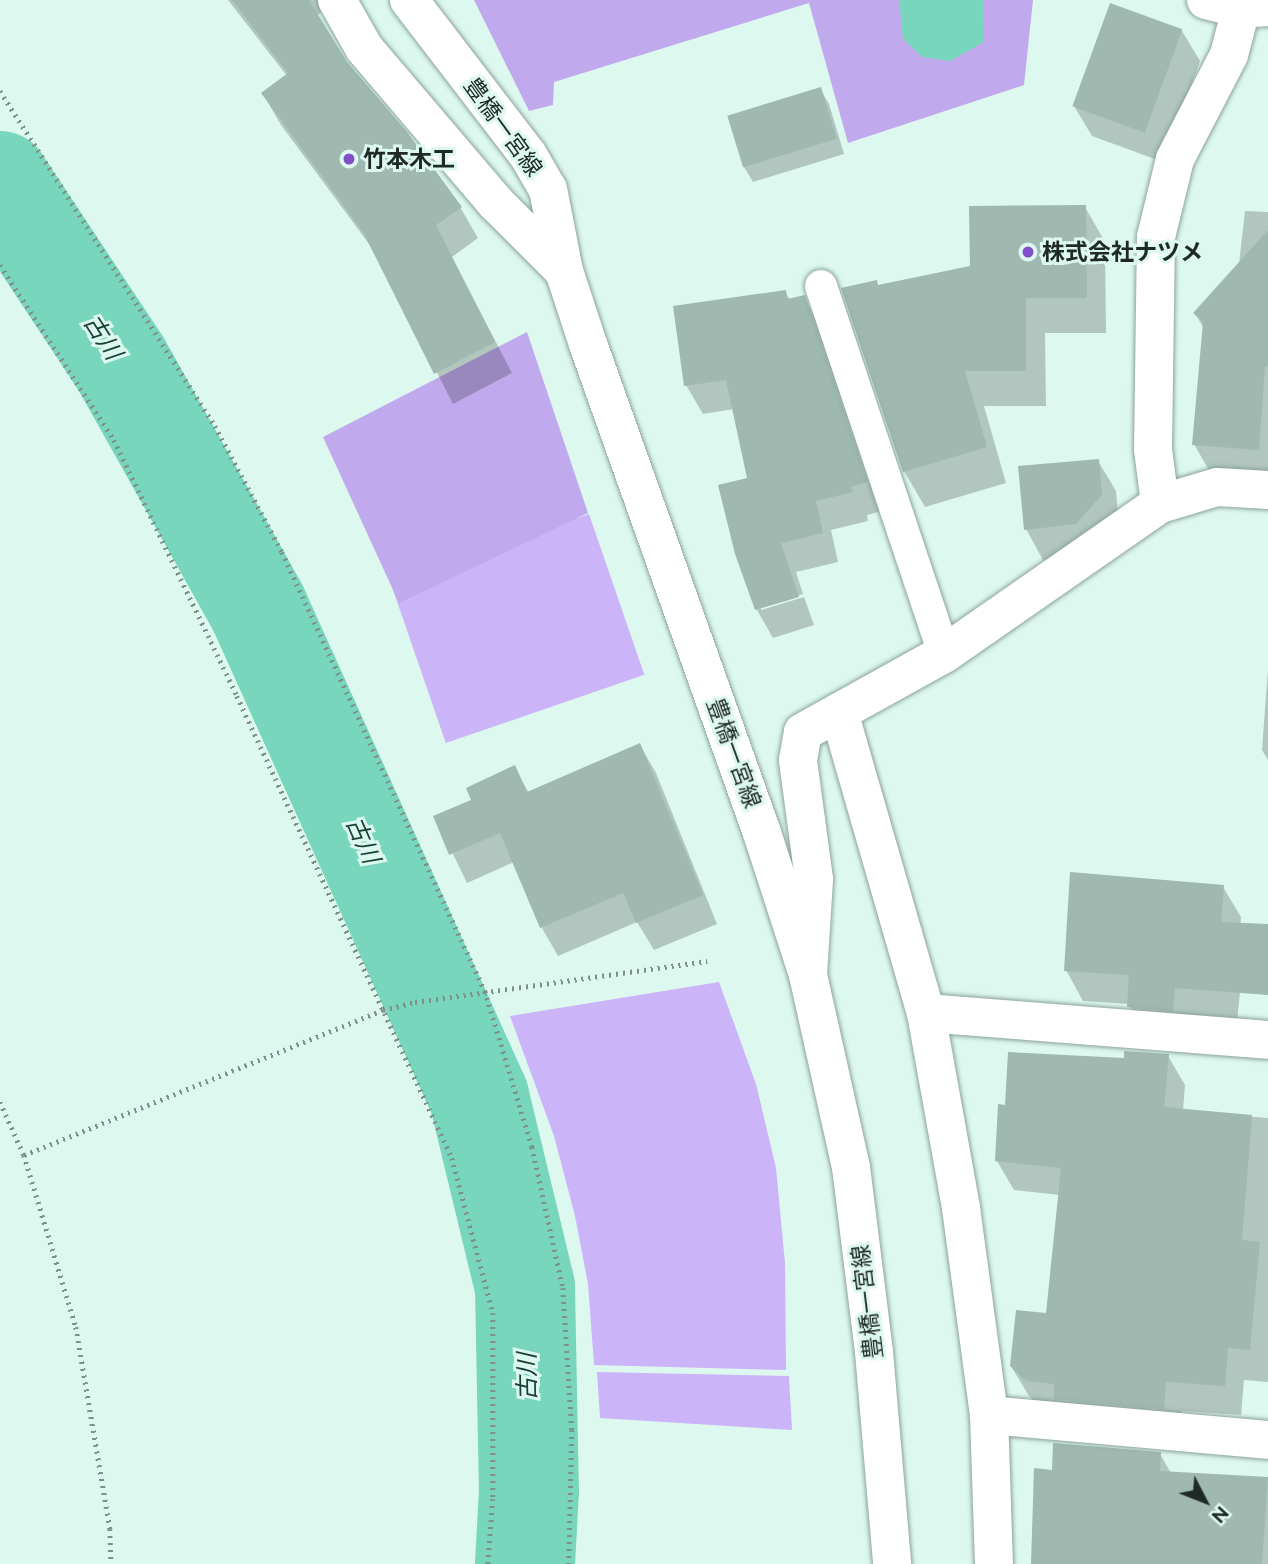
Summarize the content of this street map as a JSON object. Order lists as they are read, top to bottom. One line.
{"streets":{"street":["豊橋一宮線"]},"water":["古川"],"places":["竹本木工","株式会社ナツメ"],"north":"bottom right"}
